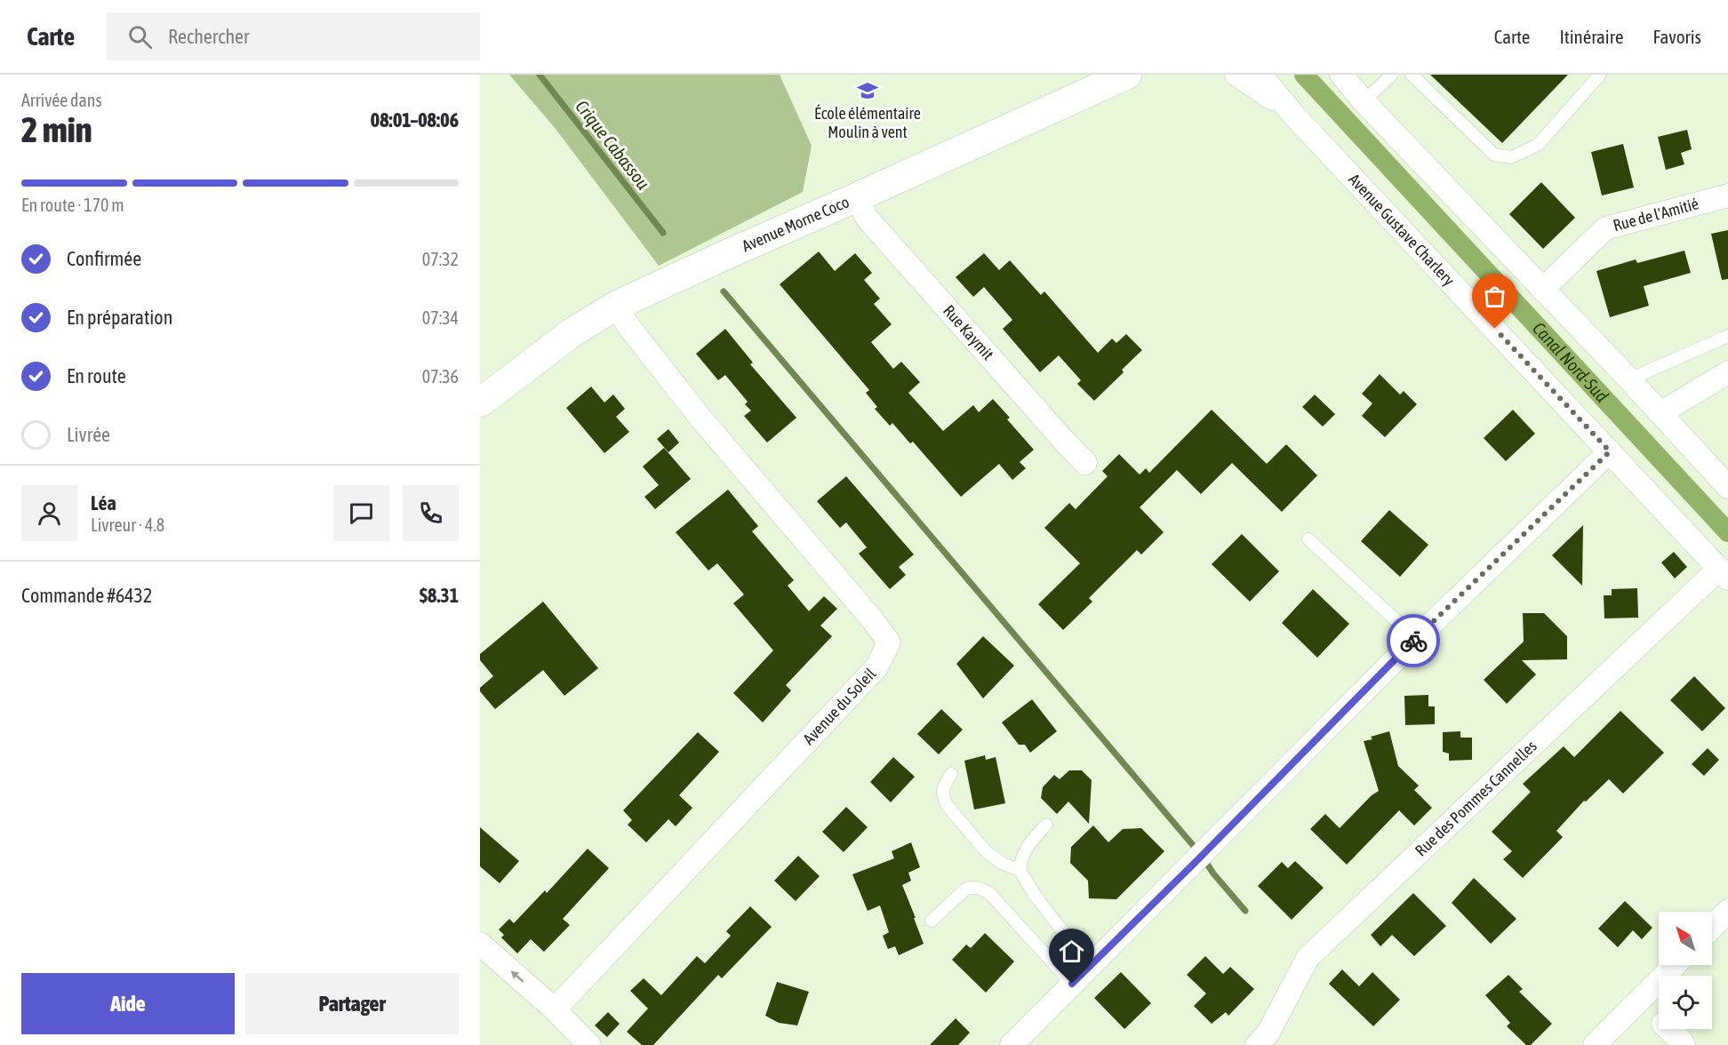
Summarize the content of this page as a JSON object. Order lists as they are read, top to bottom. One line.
{"streets":{"street":["Rue de l'Amitié","Avenue Morne Coco","Avenue Gustave Charlery","Rue Kaymit","Avenue du Soleil","Rue des Pommes Cannelles"]},"crossings":[["Avenue Morne Coco","Rue Kaymit"],["Avenue Morne Coco","Avenue du Soleil"],["Avenue Gustave Charlery","Rue des Pommes Cannelles"]],"water":["Crique Cabassou","Canal Nord-Sud"],"places":{"school or university":["École élémentaire Moulin à vent"]},"north":"top left","page":{"header":"Carte","search":"Rechercher","nav":["Carte","Itinéraire","Favoris"],"heading":["2 min","Arrivée dans","08:01–08:06"],"panel":["Léa","Livreur · 4.8","Commande #6432","$8.31"],"bar":"En route · 170 m","list":[["Confirmée","07:32"],["En préparation","07:34"],["En route","07:36"],"Livrée"],"buttons":["Aide","Partager"]}}
